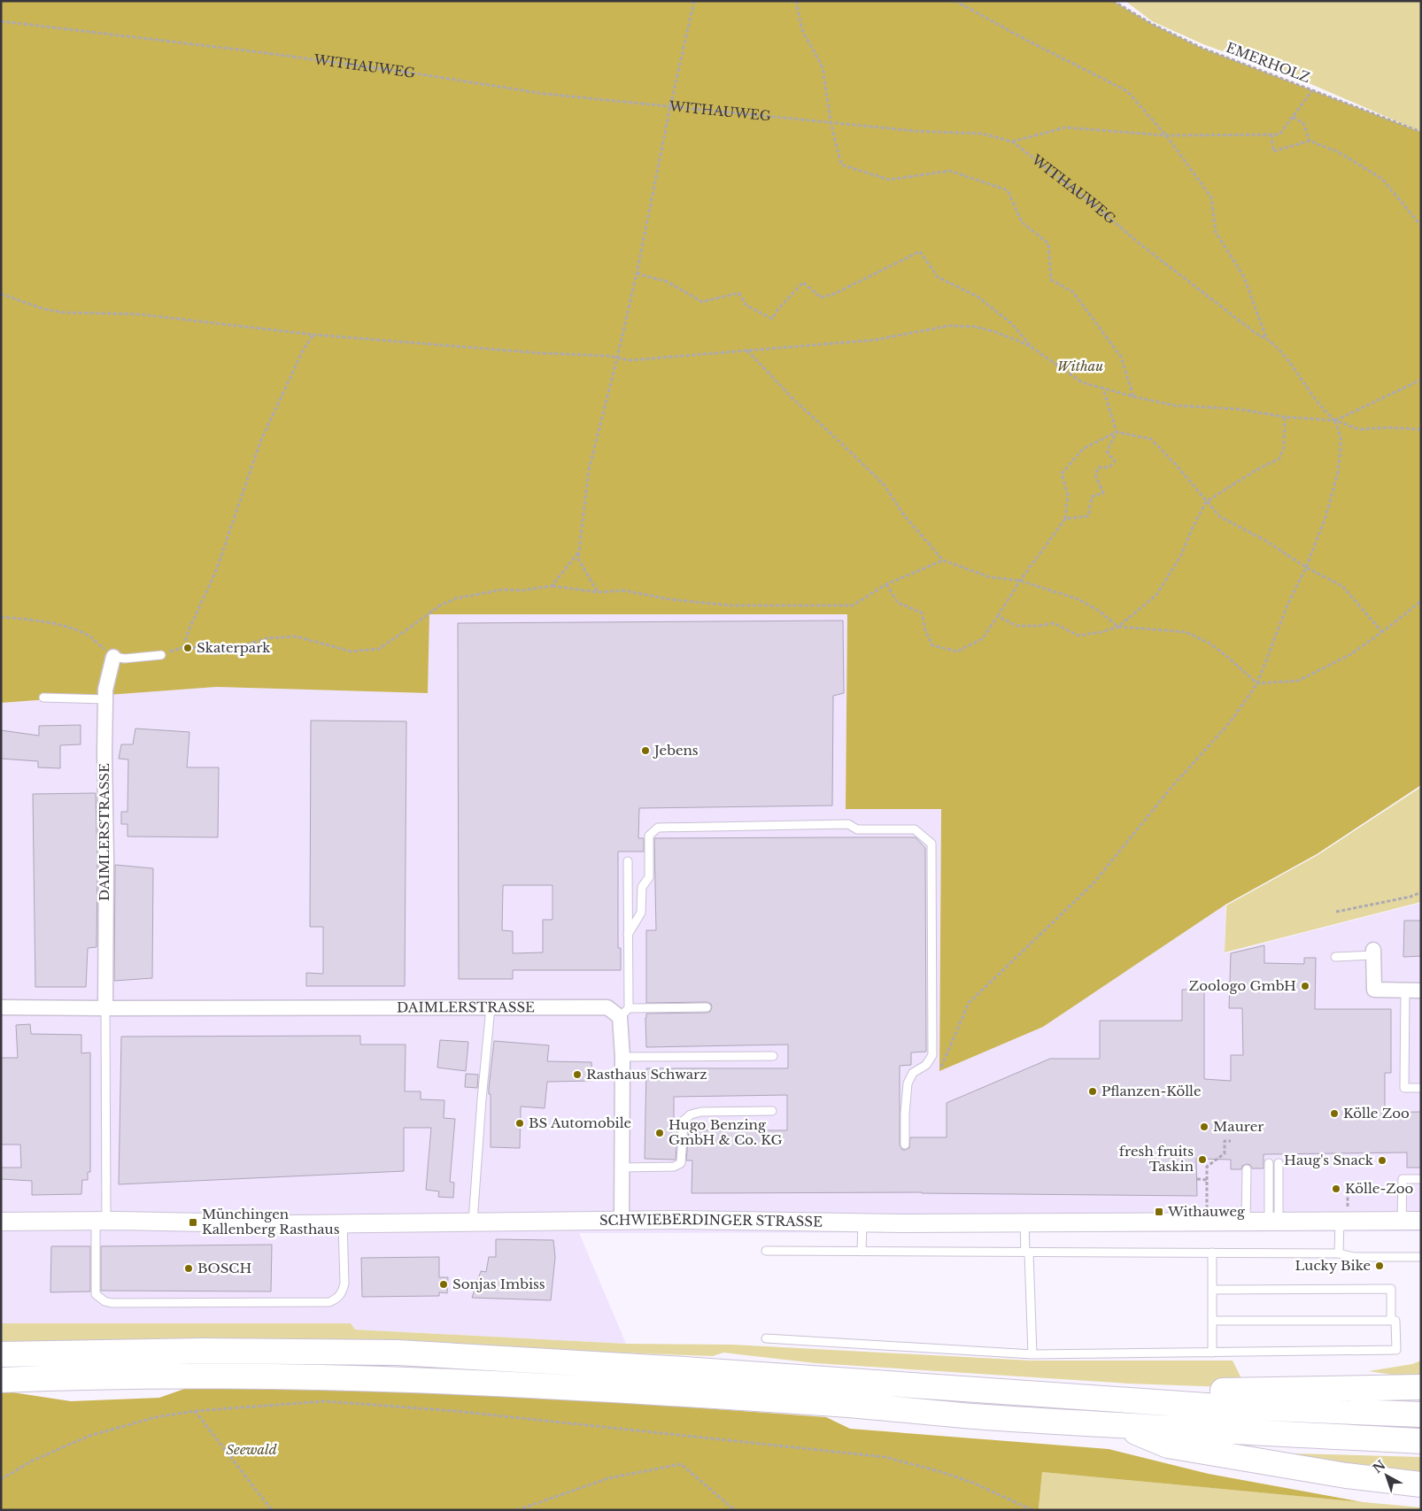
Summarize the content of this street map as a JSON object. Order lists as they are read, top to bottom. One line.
{"streets":{"street":["DAIMLERSTRASSE","SCHWIEBERDINGER STRASSE"],"path":["EMERHOLZ","WITHAUWEG"]},"parks":["Withau","Seewald"],"places":{"other":["Skaterpark","Jebens","Zoologo GmbH","Rasthaus Schwarz","Pflanzen-Kölle","Kölle Zoo","BS Automobile","Maurer","Hugo Benzing GmbH & Co. KG","fresh fruits Taskin","Haug's Snack","Kölle-Zoo","Lucky Bike","BOSCH","Sonjas Imbiss"],"transit":["Withauweg","Münchingen Kallenberg Rasthaus"]},"north":"top left"}
